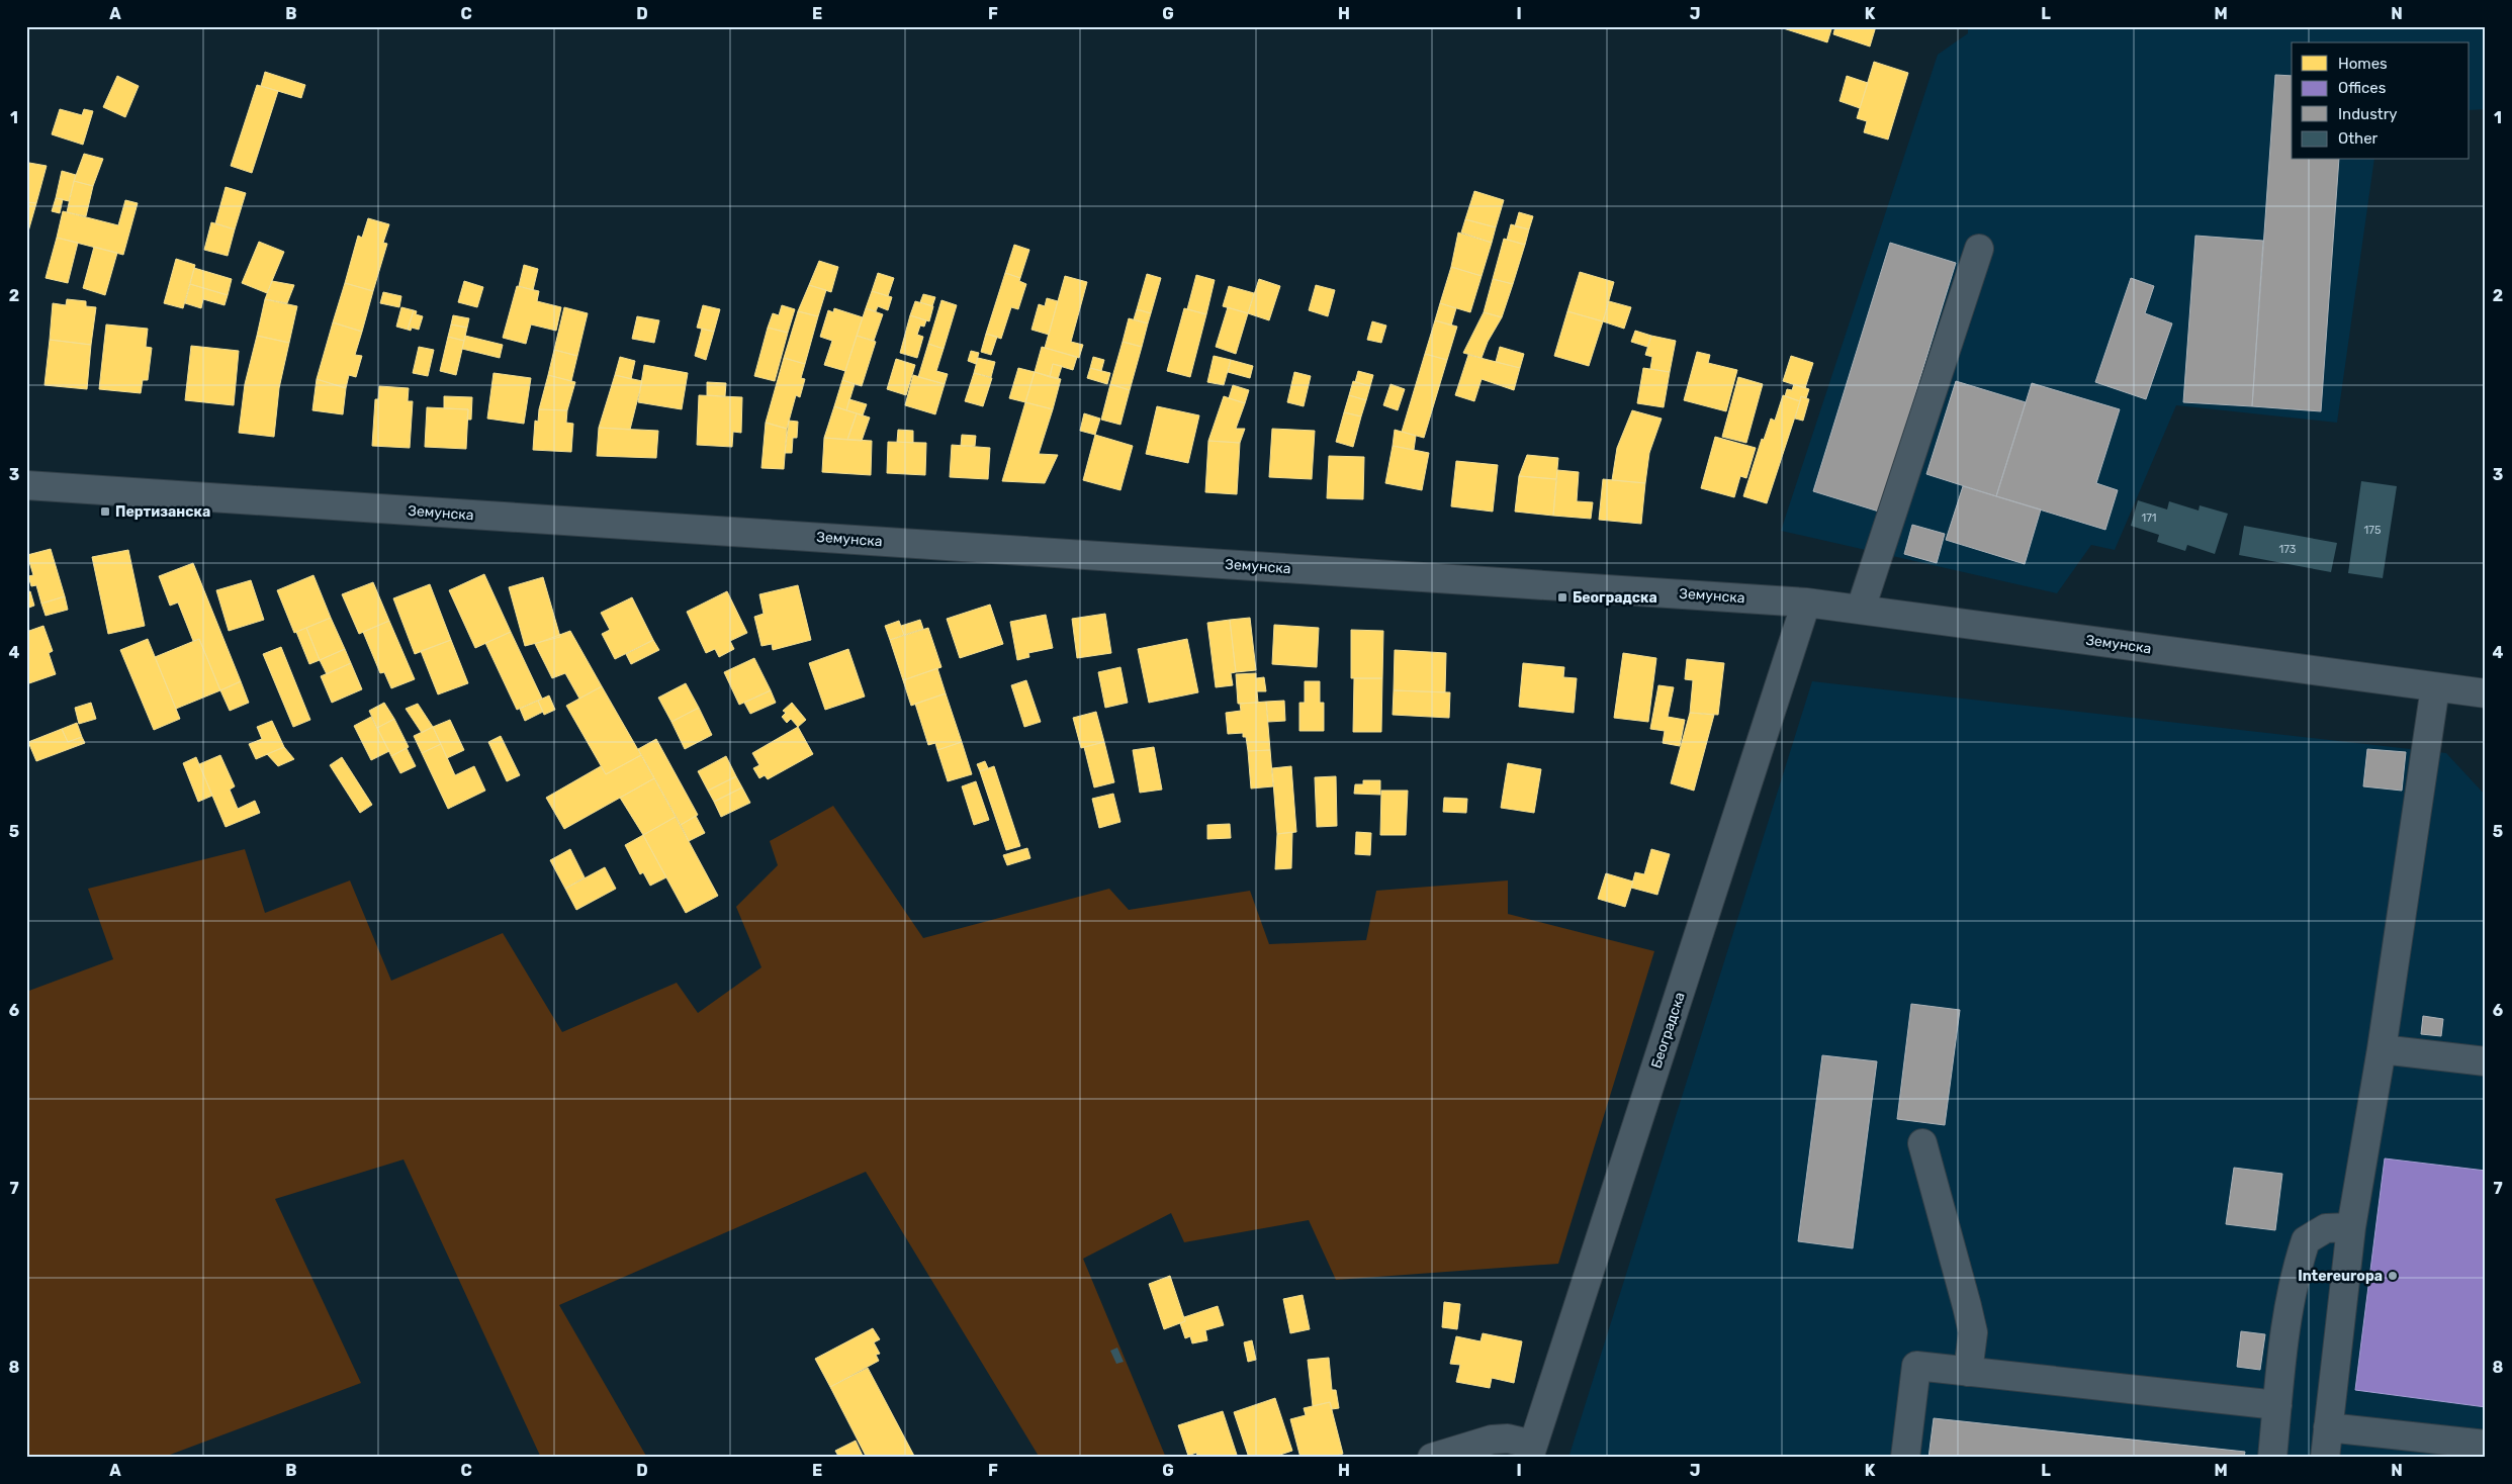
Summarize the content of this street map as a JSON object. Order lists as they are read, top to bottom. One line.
{"streets":{"street":["Земунска","Београдска"]},"crossings":[["Земунска","Београдска"]],"places":{"transit":["Пертизанска","Београдска"],"other":["Intereuropa"]},"house_numbers":["171","175","173"],"legend":["Homes","Offices","Industry","Other"],"grid":{"columns":["A","B","C","D","E","F","G","H","I","J","K","L","M","N"],"rows":["1","2","3","4","5","6","7","8"]}}
